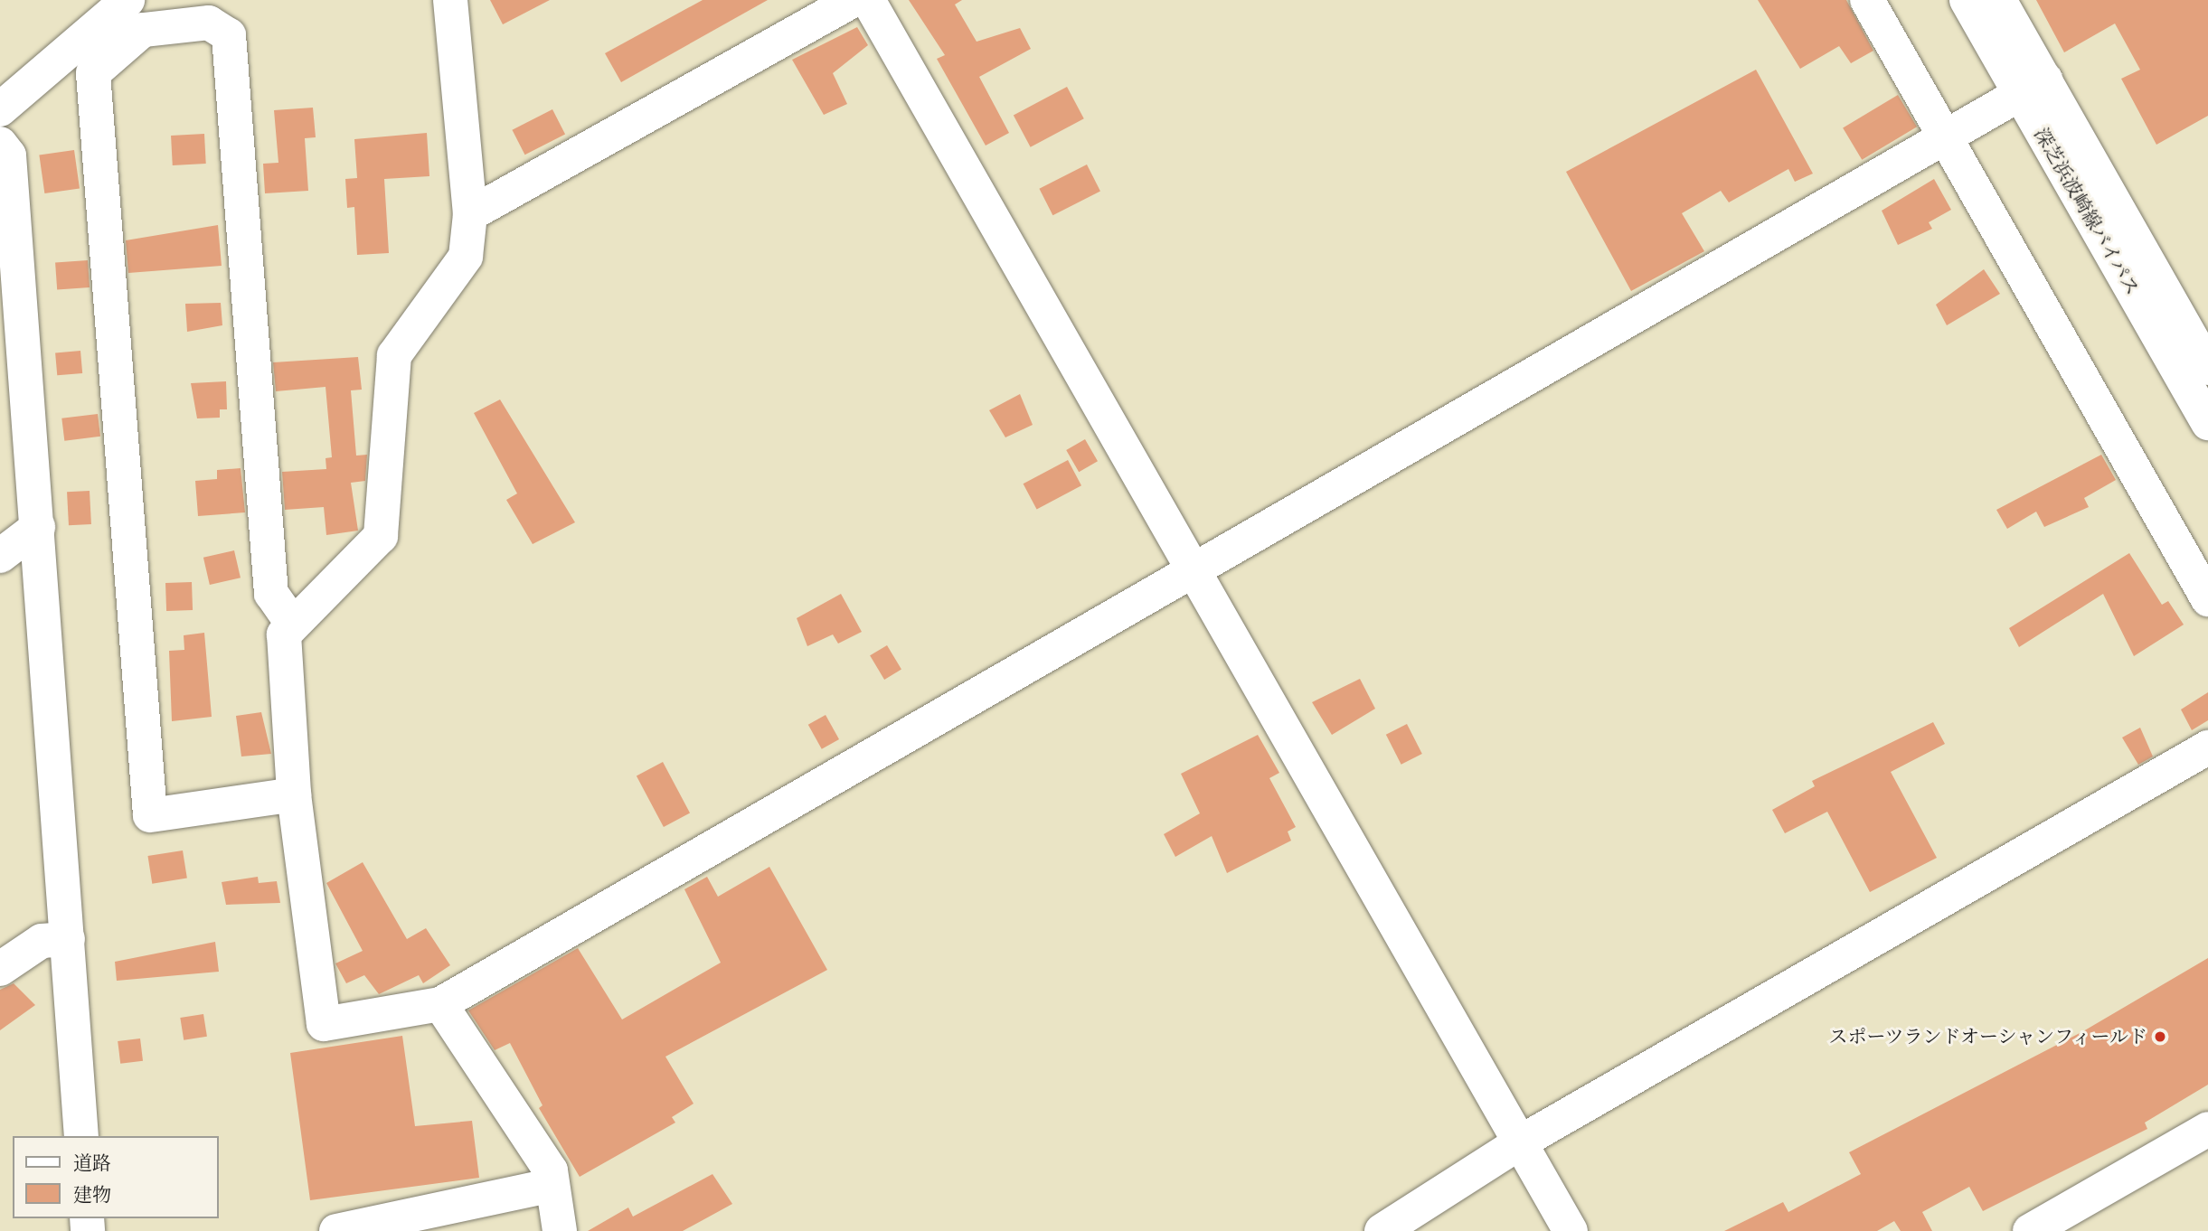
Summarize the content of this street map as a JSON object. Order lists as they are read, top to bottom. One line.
{"streets":{"street":["深芝浜波崎線バイパス"]},"places":["スポーツランドオーシャンフィールド"],"legend":["道路","建物"]}
